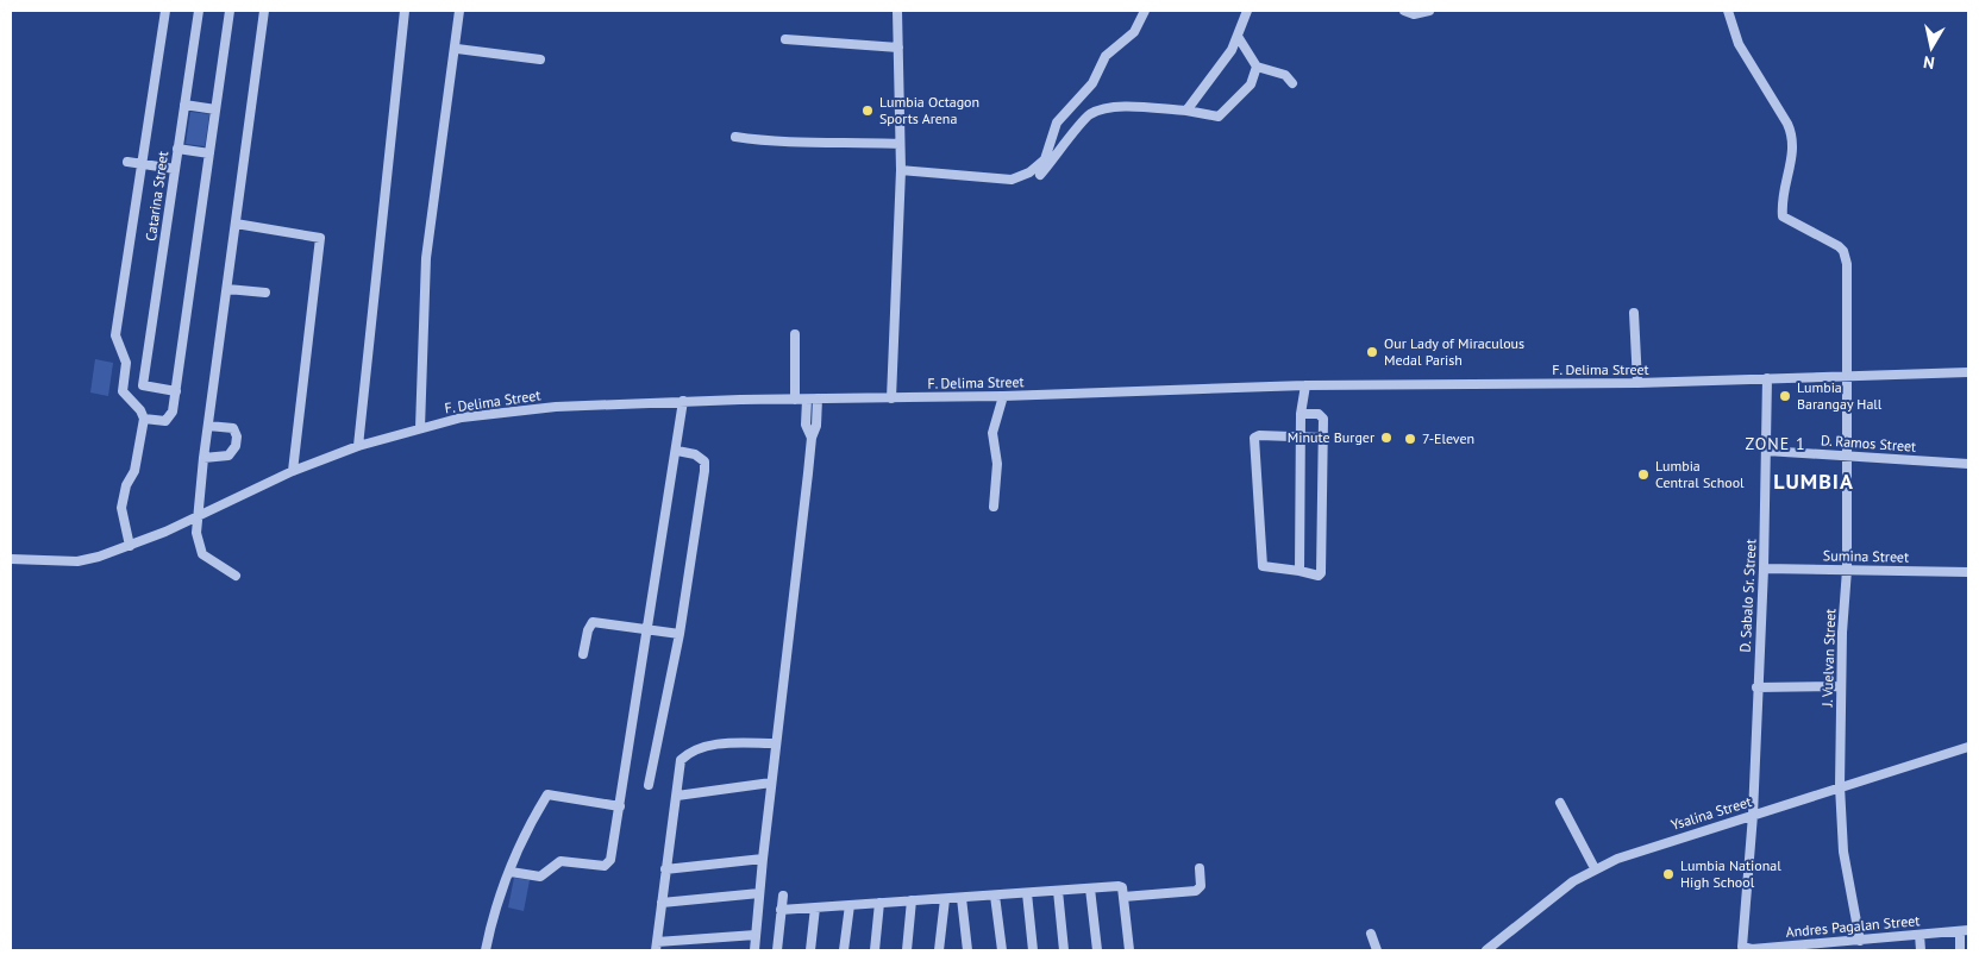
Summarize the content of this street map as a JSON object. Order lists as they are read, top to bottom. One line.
{"streets":{"street":["Catarina Street","F. Delima Street","D. Ramos Street","Sumina Street","D. Sabalo Sr. Street","J. Vuelvan Street","Ysalina Street","Andres Pagalan Street"]},"crossings":[["F. Delima Street","D. Sabalo Sr. Street"],["F. Delima Street","J. Vuelvan Street"],["D. Ramos Street","D. Sabalo Sr. Street"],["D. Ramos Street","J. Vuelvan Street"],["Sumina Street","D. Sabalo Sr. Street"],["Sumina Street","J. Vuelvan Street"],["D. Sabalo Sr. Street","Ysalina Street"],["D. Sabalo Sr. Street","Andres Pagalan Street"],["J. Vuelvan Street","Ysalina Street"],["J. Vuelvan Street","Andres Pagalan Street"]],"districts":["ZONE 1","LUMBIA"],"places":["Lumbia Octagon Sports Arena","Our Lady of Miraculous Medal Parish","Lumbia Barangay Hall","Minute Burger","7-Eleven","Lumbia Central School","Lumbia National High School"],"north":"bottom"}
